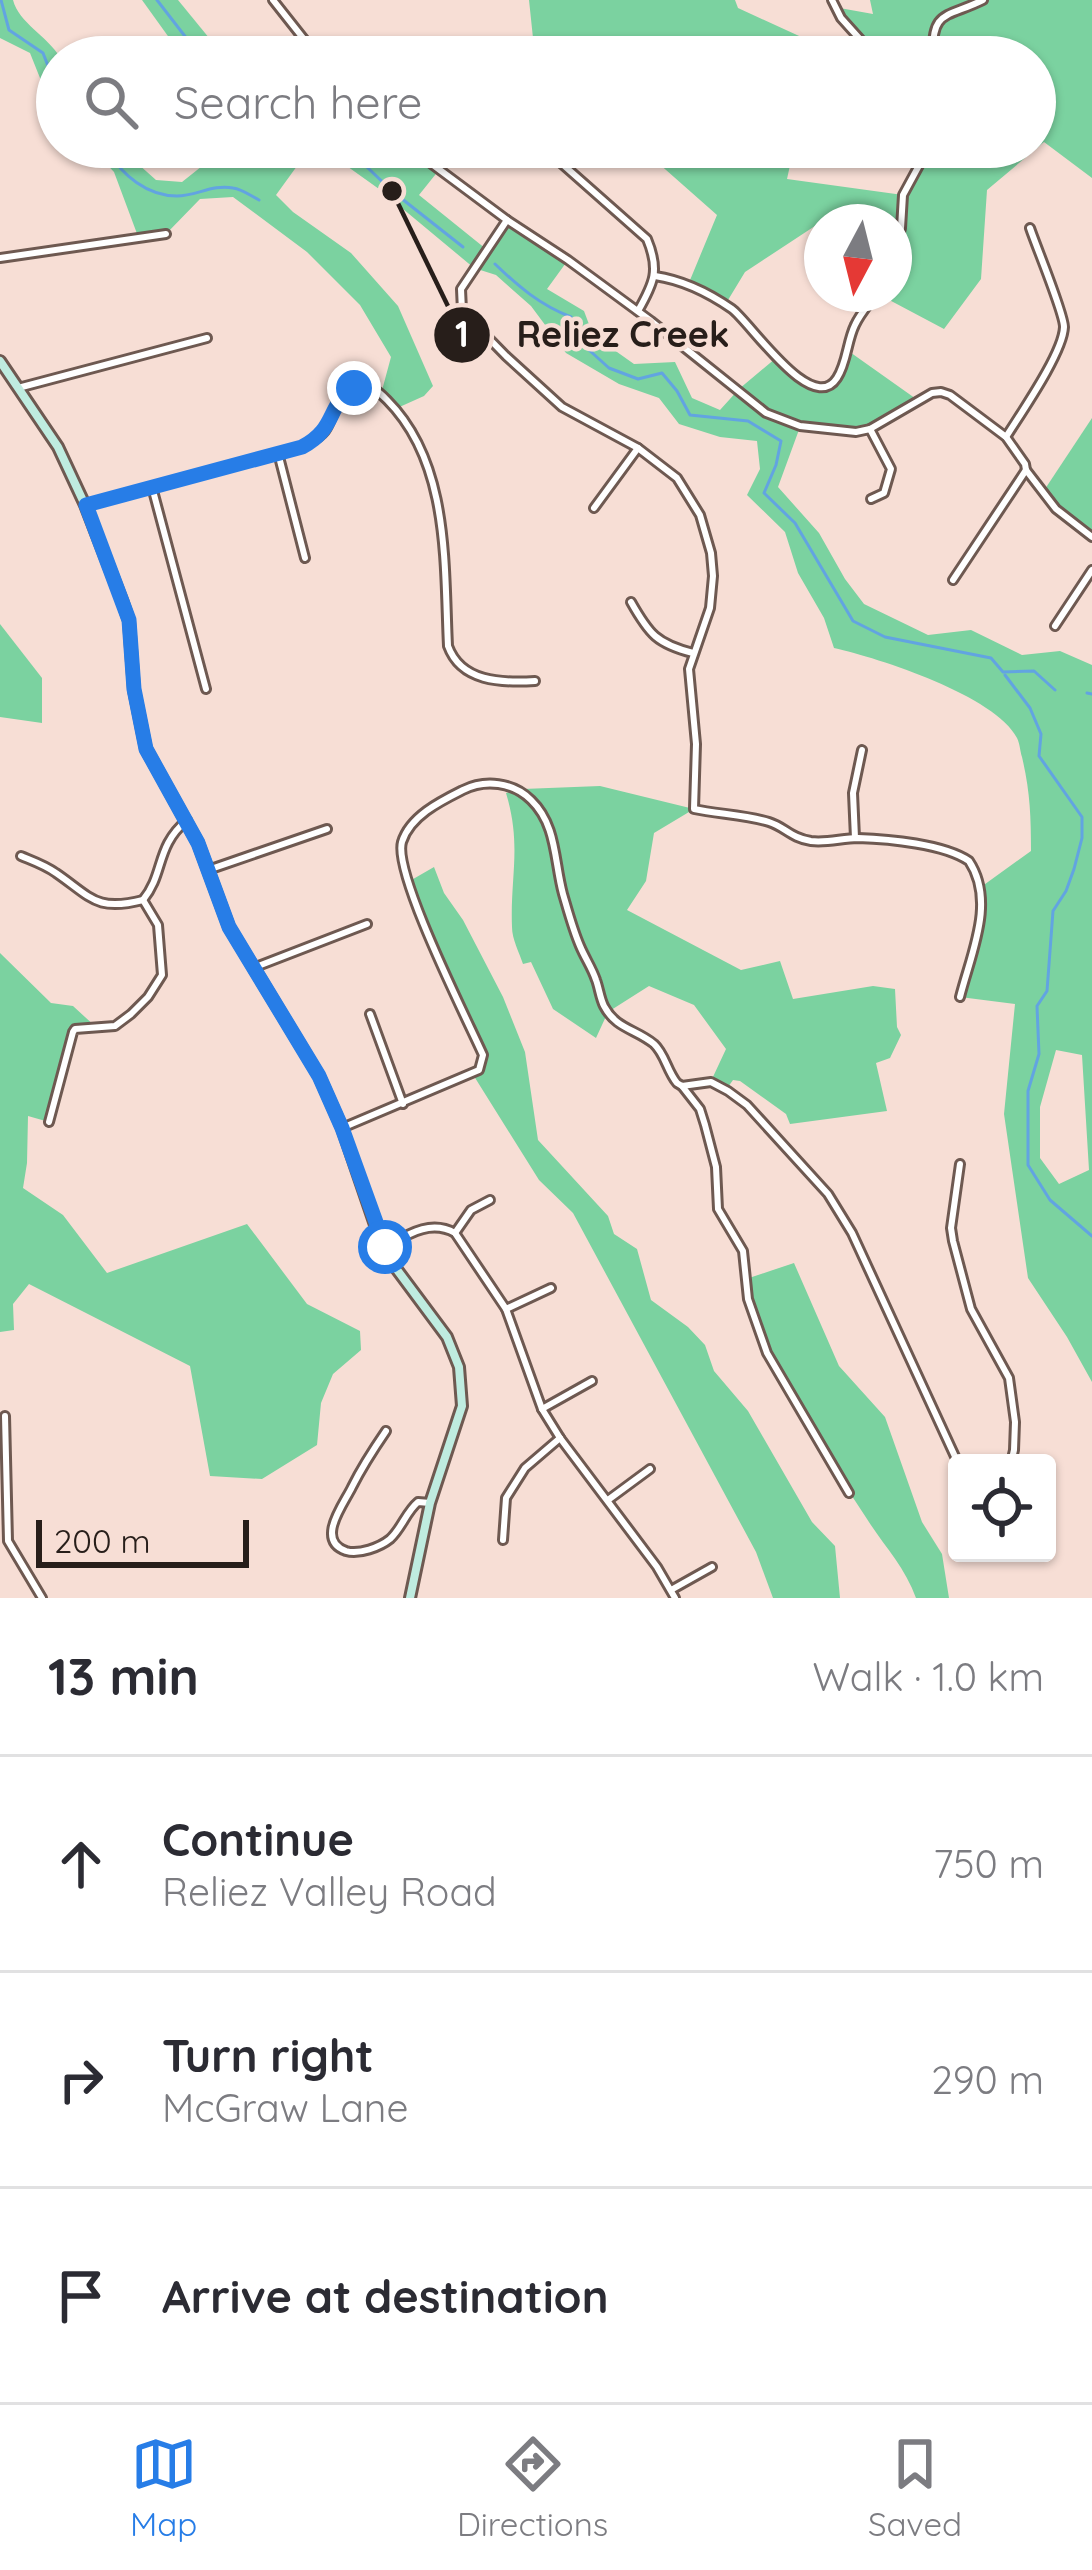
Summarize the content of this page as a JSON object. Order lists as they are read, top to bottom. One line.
{"places":["Reliez Creek"],"scale_bar":"200 m","north":"bottom","page":{"search":"Search here","scale":"200 m","heading":["13 min","Walk · 1.0 km"],"list":[["Continue","Reliez Valley Road","750 m"],["Turn right","McGraw Lane","290 m"],"Arrive at destination"],"nav":["Map","Directions","Saved"]}}
